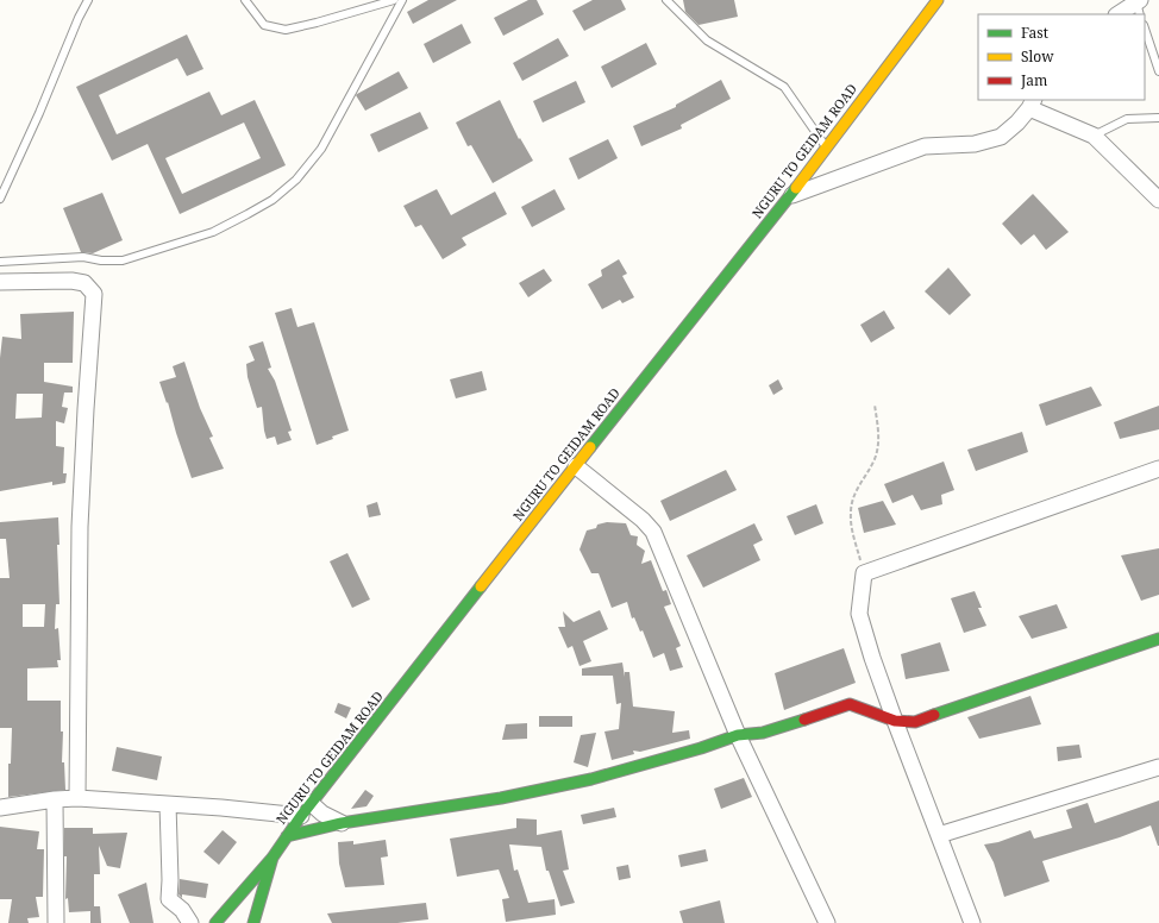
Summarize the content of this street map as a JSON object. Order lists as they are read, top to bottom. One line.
{"streets":{"main road":["NGURU TO GEIDAM ROAD"]},"legend":["Fast","Slow","Jam"]}
